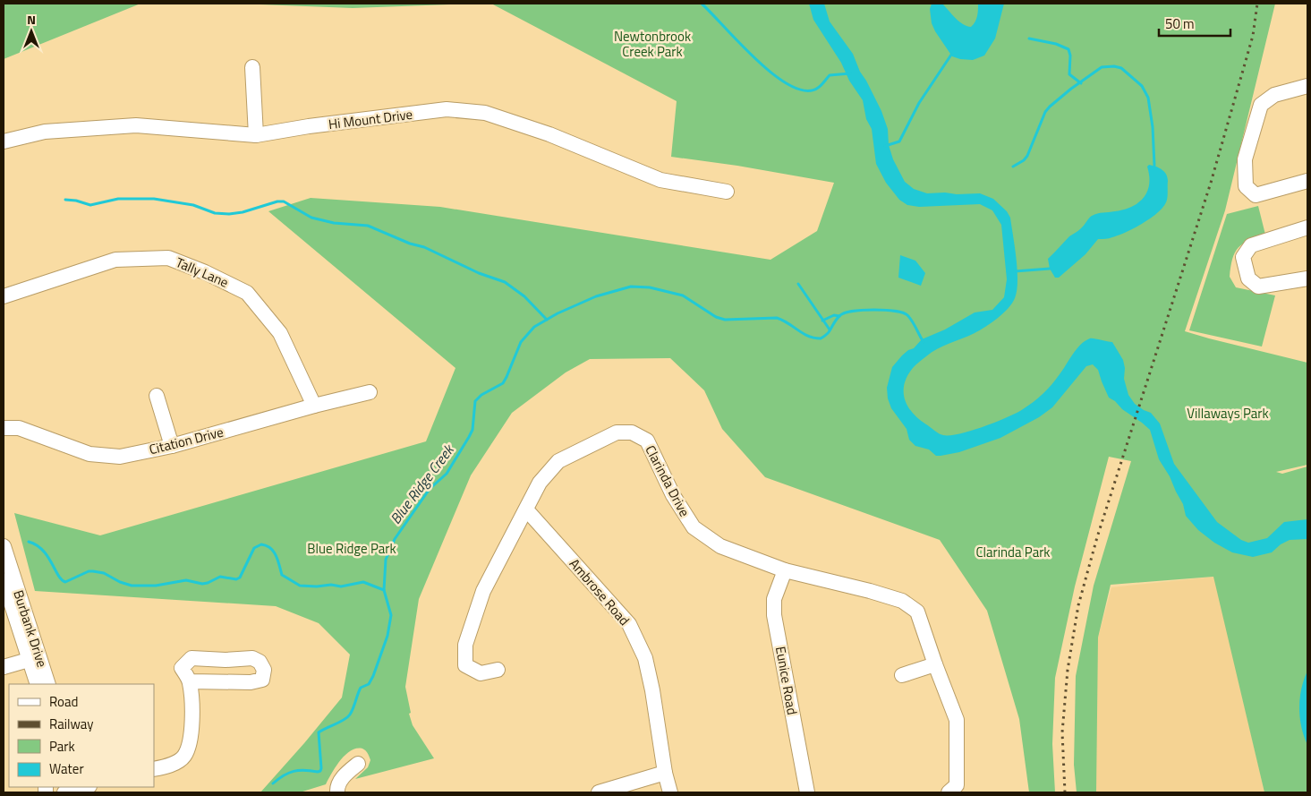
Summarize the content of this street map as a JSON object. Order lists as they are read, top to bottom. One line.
{"streets":{"street":["Hi Mount Drive","Tally Lane","Citation Drive","Clarinda Drive","Ambrose Road","Burbank Drive","Eunice Road"]},"crossings":[["Tally Lane","Citation Drive"],["Clarinda Drive","Ambrose Road"],["Clarinda Drive","Eunice Road"]],"water":["Blue Ridge Creek"],"parks":["Newtonbrook Creek Park","Villaways Park","Blue Ridge Park","Clarinda Park"],"legend":["Road","Railway","Park","Water"],"scale_bar":"50 m","north":"top"}
